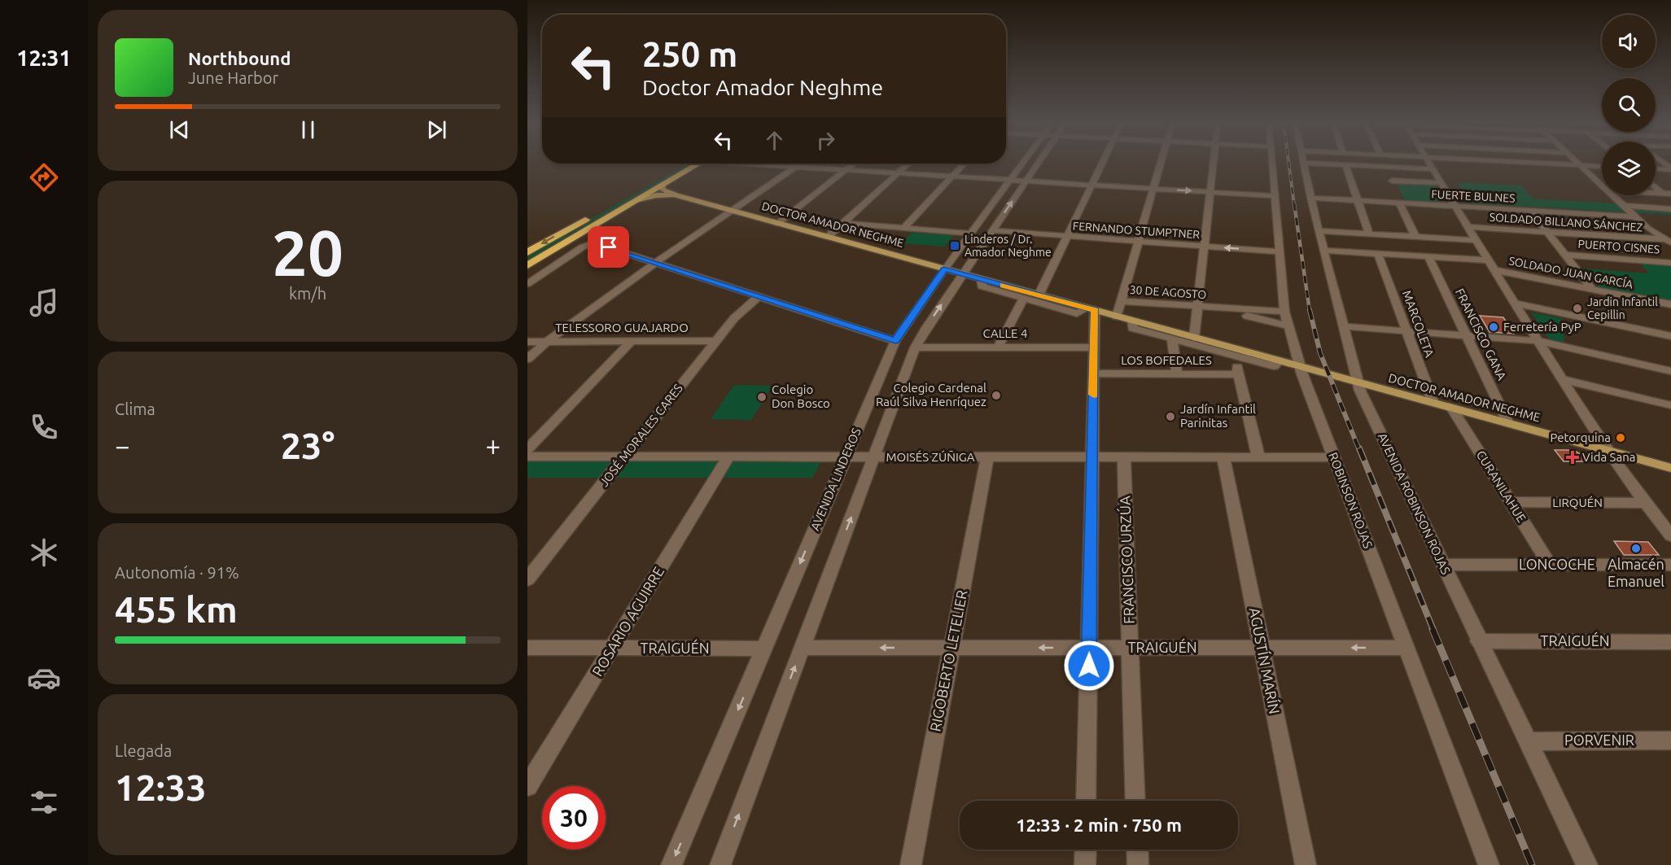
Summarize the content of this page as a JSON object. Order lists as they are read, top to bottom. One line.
{"streets":{"main road":["DOCTOR AMADOR NEGHME"],"street":["FUERTE BULNES","SOLDADO BILLANO SÁNCHEZ","FERNANDO STUMPTNER","PUERTO CISNES","SOLDADO JUAN GARCÍA","30 DE AGOSTO","MARCOLETA","TELESSORO GUAJARDO","CALLE 4","FRANCISCO GANA","LOS BOFEDALES","JOSÉ MORALES CARES","MOISÉS ZÚÑIGA","AVENIDA LINDEROS","CURANILAHUE","ROBINSON ROJAS","LIRQUÉN","AVENIDA ROBINSON ROJAS","FRANCISCO URZÚA","LONCOCHE","ROSARIO AGUIRRE","TRAIGUÉN","RIGOBERTO LETELIER","AGUSTÍN MARÍN","PORVENIR"]},"crossings":[["FUERTE BULNES","AVENIDA ROBINSON ROJAS"],["DOCTOR AMADOR NEGHME","MARCOLETA"],["DOCTOR AMADOR NEGHME","FRANCISCO GANA"],["DOCTOR AMADOR NEGHME","AVENIDA LINDEROS"],["DOCTOR AMADOR NEGHME","CURANILAHUE"],["DOCTOR AMADOR NEGHME","ROBINSON ROJAS"],["DOCTOR AMADOR NEGHME","AVENIDA ROBINSON ROJAS"],["FERNANDO STUMPTNER","ROBINSON ROJAS"],["30 DE AGOSTO","ROBINSON ROJAS"],["TELESSORO GUAJARDO","JOSÉ MORALES CARES"],["JOSÉ MORALES CARES","MOISÉS ZÚÑIGA"],["MOISÉS ZÚÑIGA","AVENIDA LINDEROS"],["MOISÉS ZÚÑIGA","ROBINSON ROJAS"],["MOISÉS ZÚÑIGA","FRANCISCO URZÚA"],["MOISÉS ZÚÑIGA","ROSARIO AGUIRRE"],["MOISÉS ZÚÑIGA","RIGOBERTO LETELIER"],["MOISÉS ZÚÑIGA","AGUSTÍN MARÍN"],["AVENIDA LINDEROS","TRAIGUÉN"],["CURANILAHUE","LIRQUÉN"],["CURANILAHUE","LONCOCHE"],["ROBINSON ROJAS","TRAIGUÉN"],["AVENIDA ROBINSON ROJAS","LONCOCHE"],["AVENIDA ROBINSON ROJAS","TRAIGUÉN"],["AVENIDA ROBINSON ROJAS","PORVENIR"],["FRANCISCO URZÚA","TRAIGUÉN"],["ROSARIO AGUIRRE","TRAIGUÉN"],["TRAIGUÉN","RIGOBERTO LETELIER"],["TRAIGUÉN","AGUSTÍN MARÍN"]],"one_way":["TRAIGUÉN"],"places":{"transit":["Linderos / Dr. Amador Neghme"],"other":["Jardin Infantil Cepillin","Ferretería PyP","Colegio Cardenal Raúl Silva Henríquez","Colegio Don Bosco","Jardín Infantil Parinitas","Petorquina","Almacén Emanuel"],"health":["Vida Sana"]},"page":{"tabs":"12:31","turn":["250 m","Doctor Amador Neghme"],"song":["Northbound","June Harbor"],"tile":[["20","km/h"],"Clima",["Autonomía · 91%","455 km"],["Llegada","12:33"]],"heat":["−","23°","+"],"limit":"30","trip":"12:33 · 2 min · 750 m"}}
